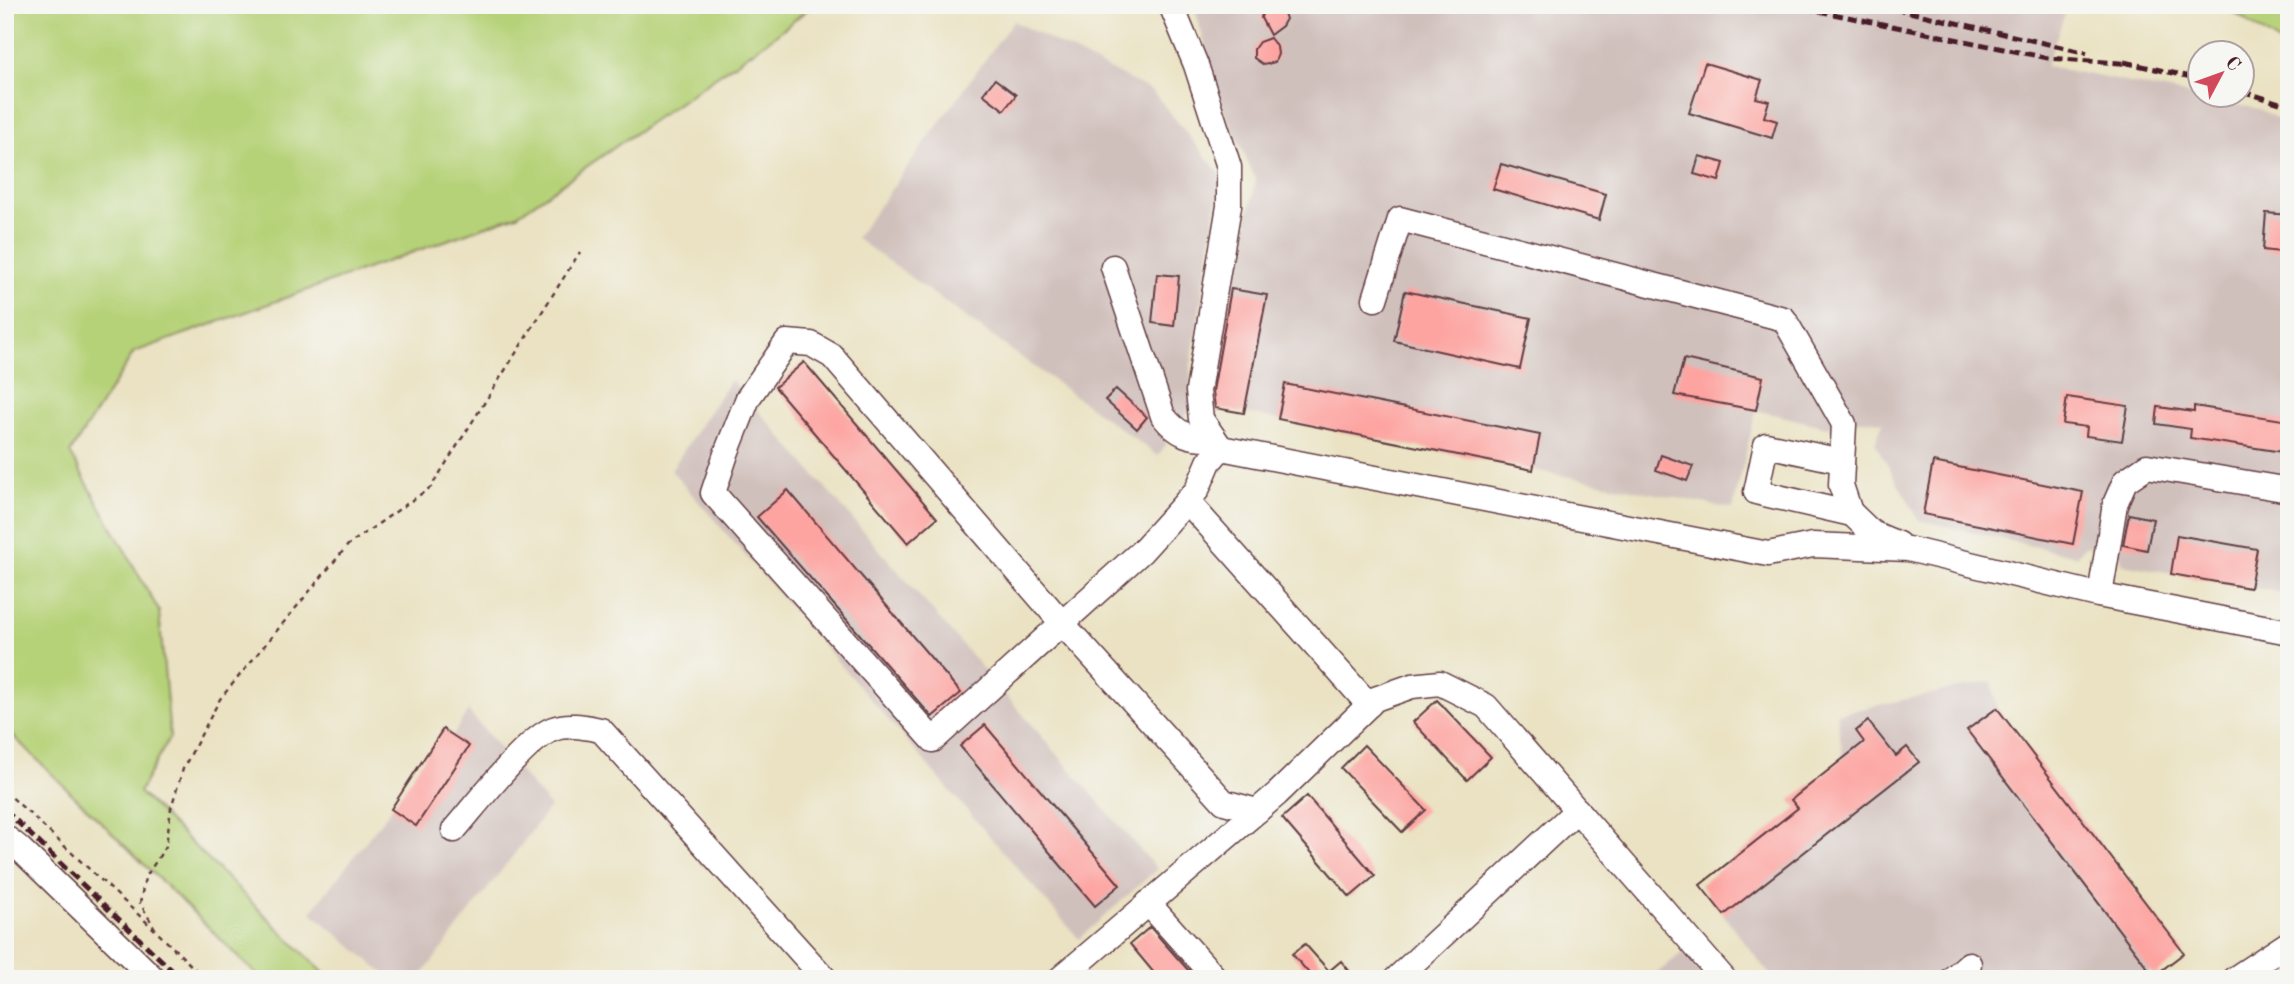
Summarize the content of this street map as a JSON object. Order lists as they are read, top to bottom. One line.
{"north":"top right"}
